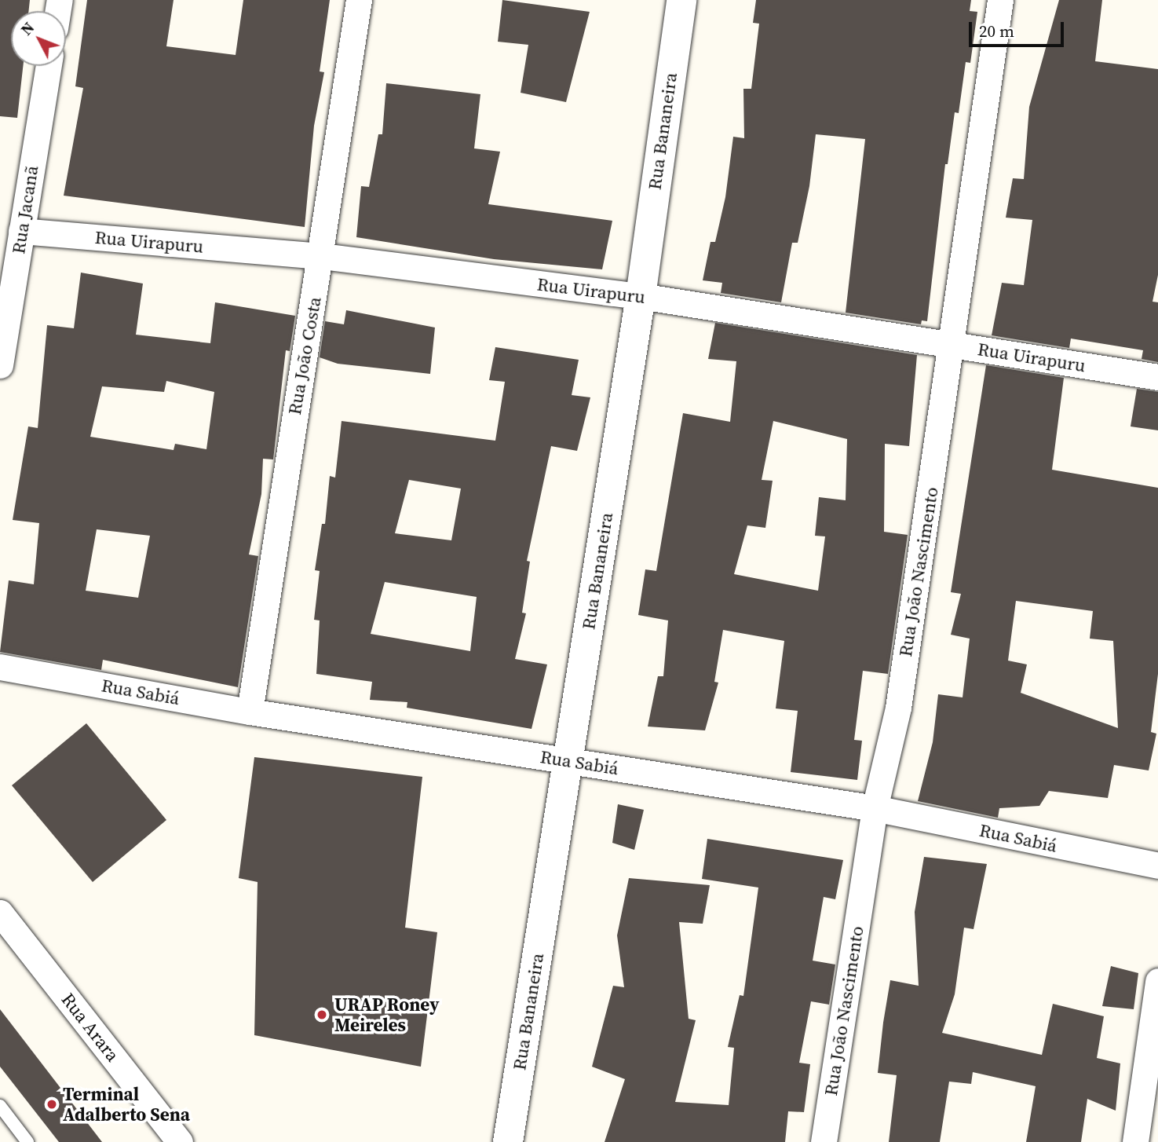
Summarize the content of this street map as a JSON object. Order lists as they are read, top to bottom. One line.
{"streets":{"street":["Rua Bananeira","Rua Jacanã","Rua Uirapuru","Rua João Costa","Rua João Nascimento","Rua Sabiá","Rua Arara"]},"crossings":[["Rua Bananeira","Rua Uirapuru"],["Rua Bananeira","Rua Sabiá"],["Rua Jacanã","Rua Uirapuru"],["Rua Uirapuru","Rua João Costa"],["Rua Uirapuru","Rua João Nascimento"],["Rua João Costa","Rua Sabiá"],["Rua João Nascimento","Rua Sabiá"]],"places":["URAP Roney Meireles","Terminal Adalberto Sena"],"scale_bar":"20 m","north":"top left"}
